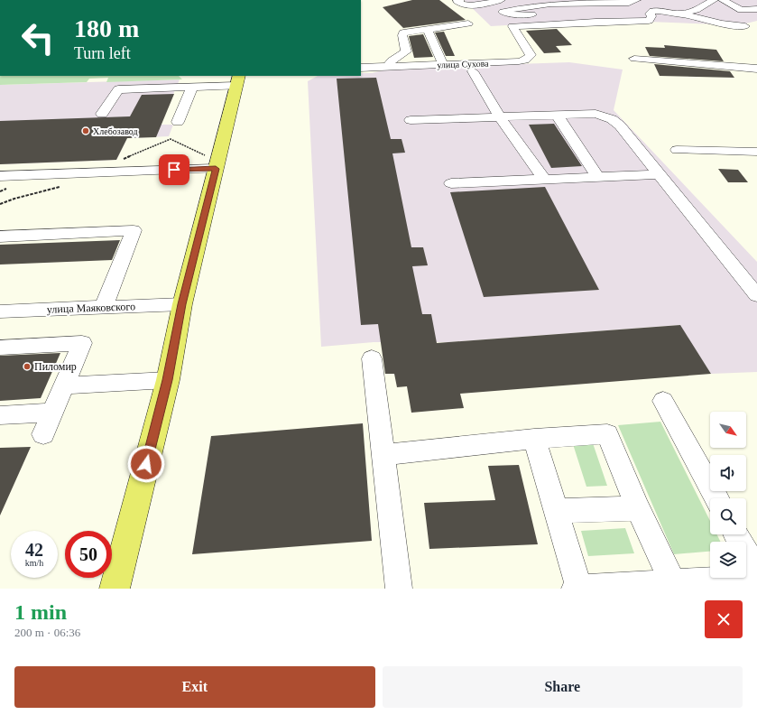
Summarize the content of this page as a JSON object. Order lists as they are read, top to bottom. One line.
{"streets":{"street":["улица Сухова","улица Маяковского"]},"places":["Хлебозавод","Пиломир"],"north":"bottom right","page":{"turn":["180 m","Turn left"],"speed":"42 km/h","limit":"50","heading":["1 min","200 m · 06:36"],"buttons":["Exit","Share"]}}
